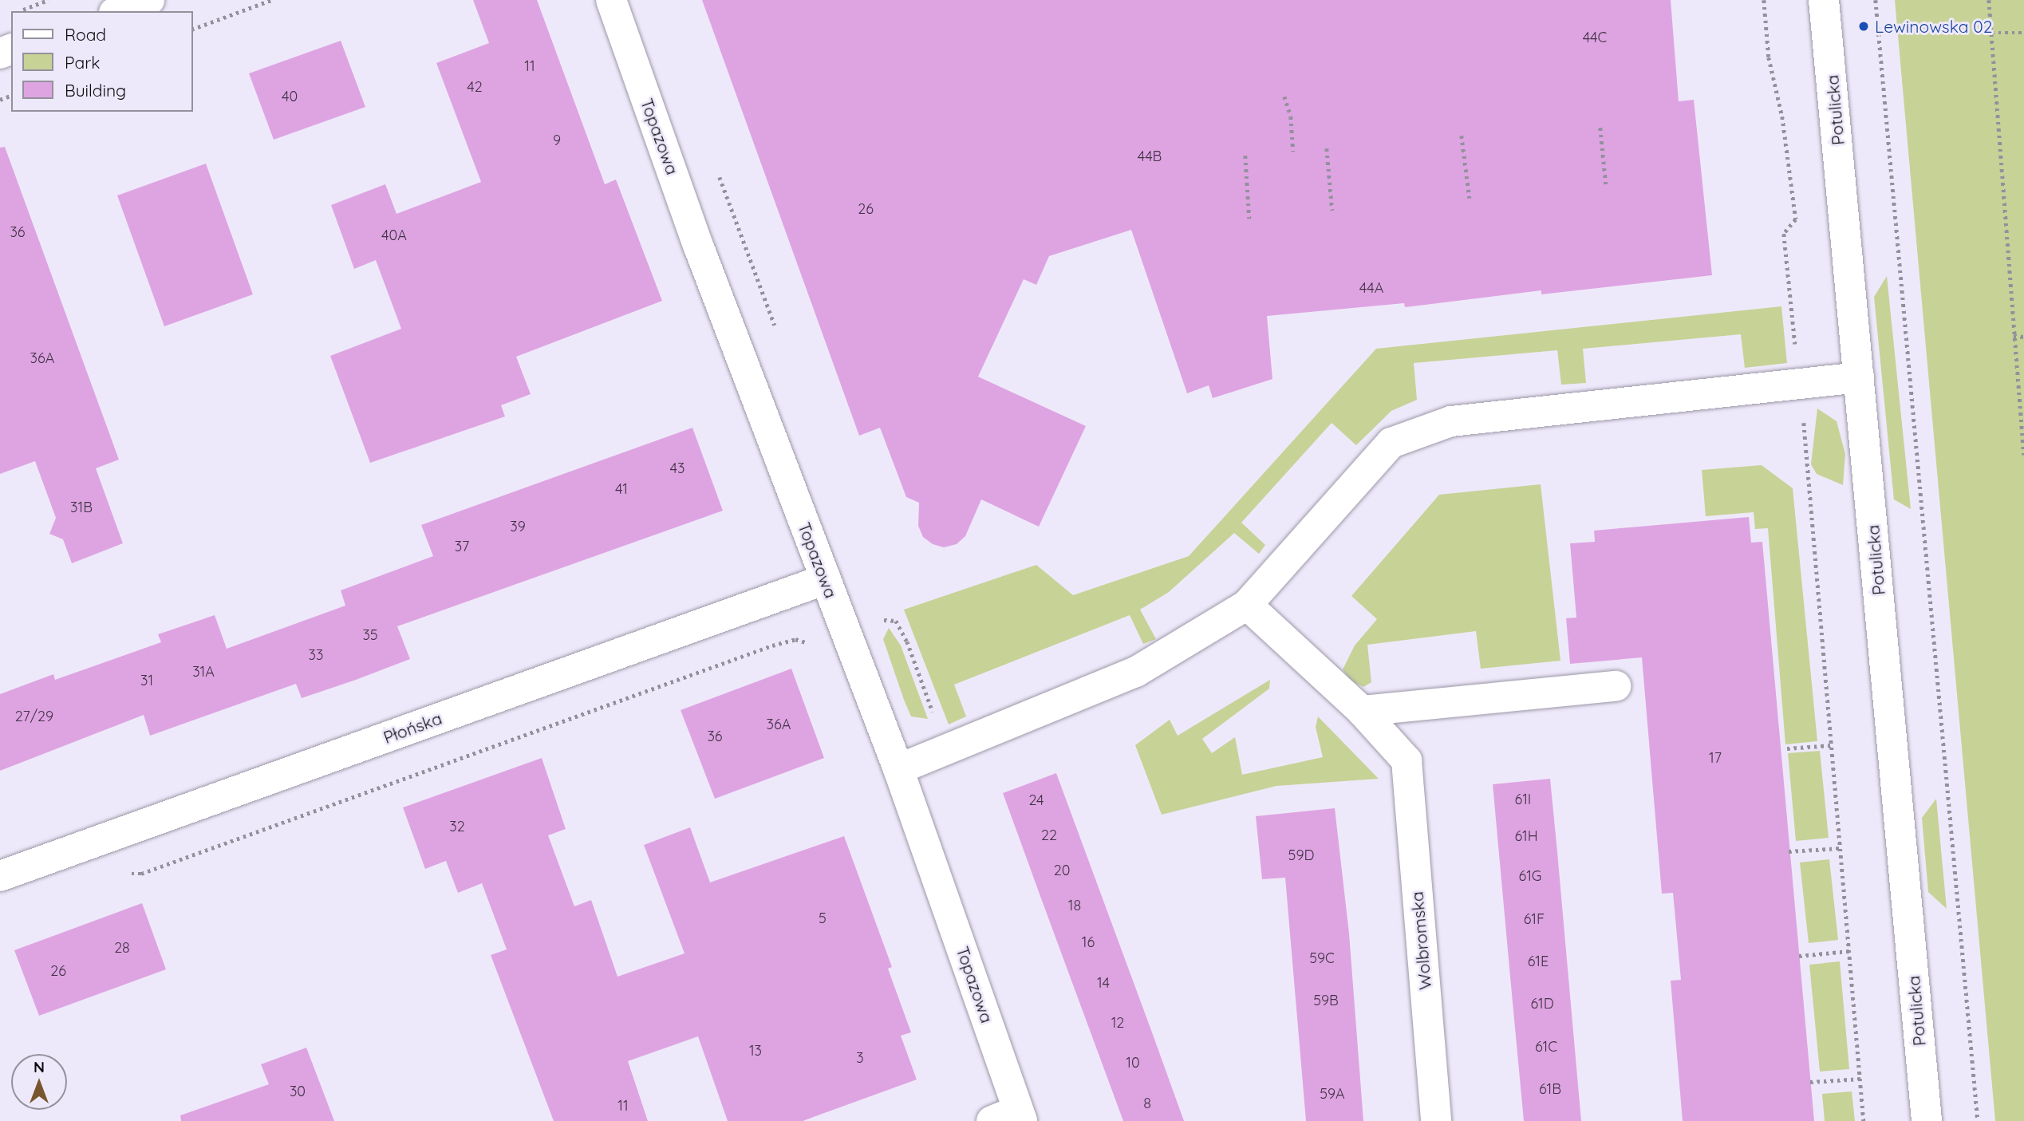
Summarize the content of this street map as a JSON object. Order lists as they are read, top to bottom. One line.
{"streets":{"street":["Potulicka","Topazowa","Płońska","Wolbromska"]},"crossings":[["Topazowa","Płońska"]],"places":["Lewinowska 02"],"house_numbers":["44C","11","42","40","9","44B","26","36","40A","44A","36A","43","41","31B","39","37","35","33","31A","31","27/29","36A","36","17","61I","24","32","22","61H","59D","20","61G","18","5","61F","16","28","59C","61E","26","14","59B","61D","12","61C","13","3","10","61B","30","59A","8","11"],"legend":["Road","Park","Building"],"north":"top"}
